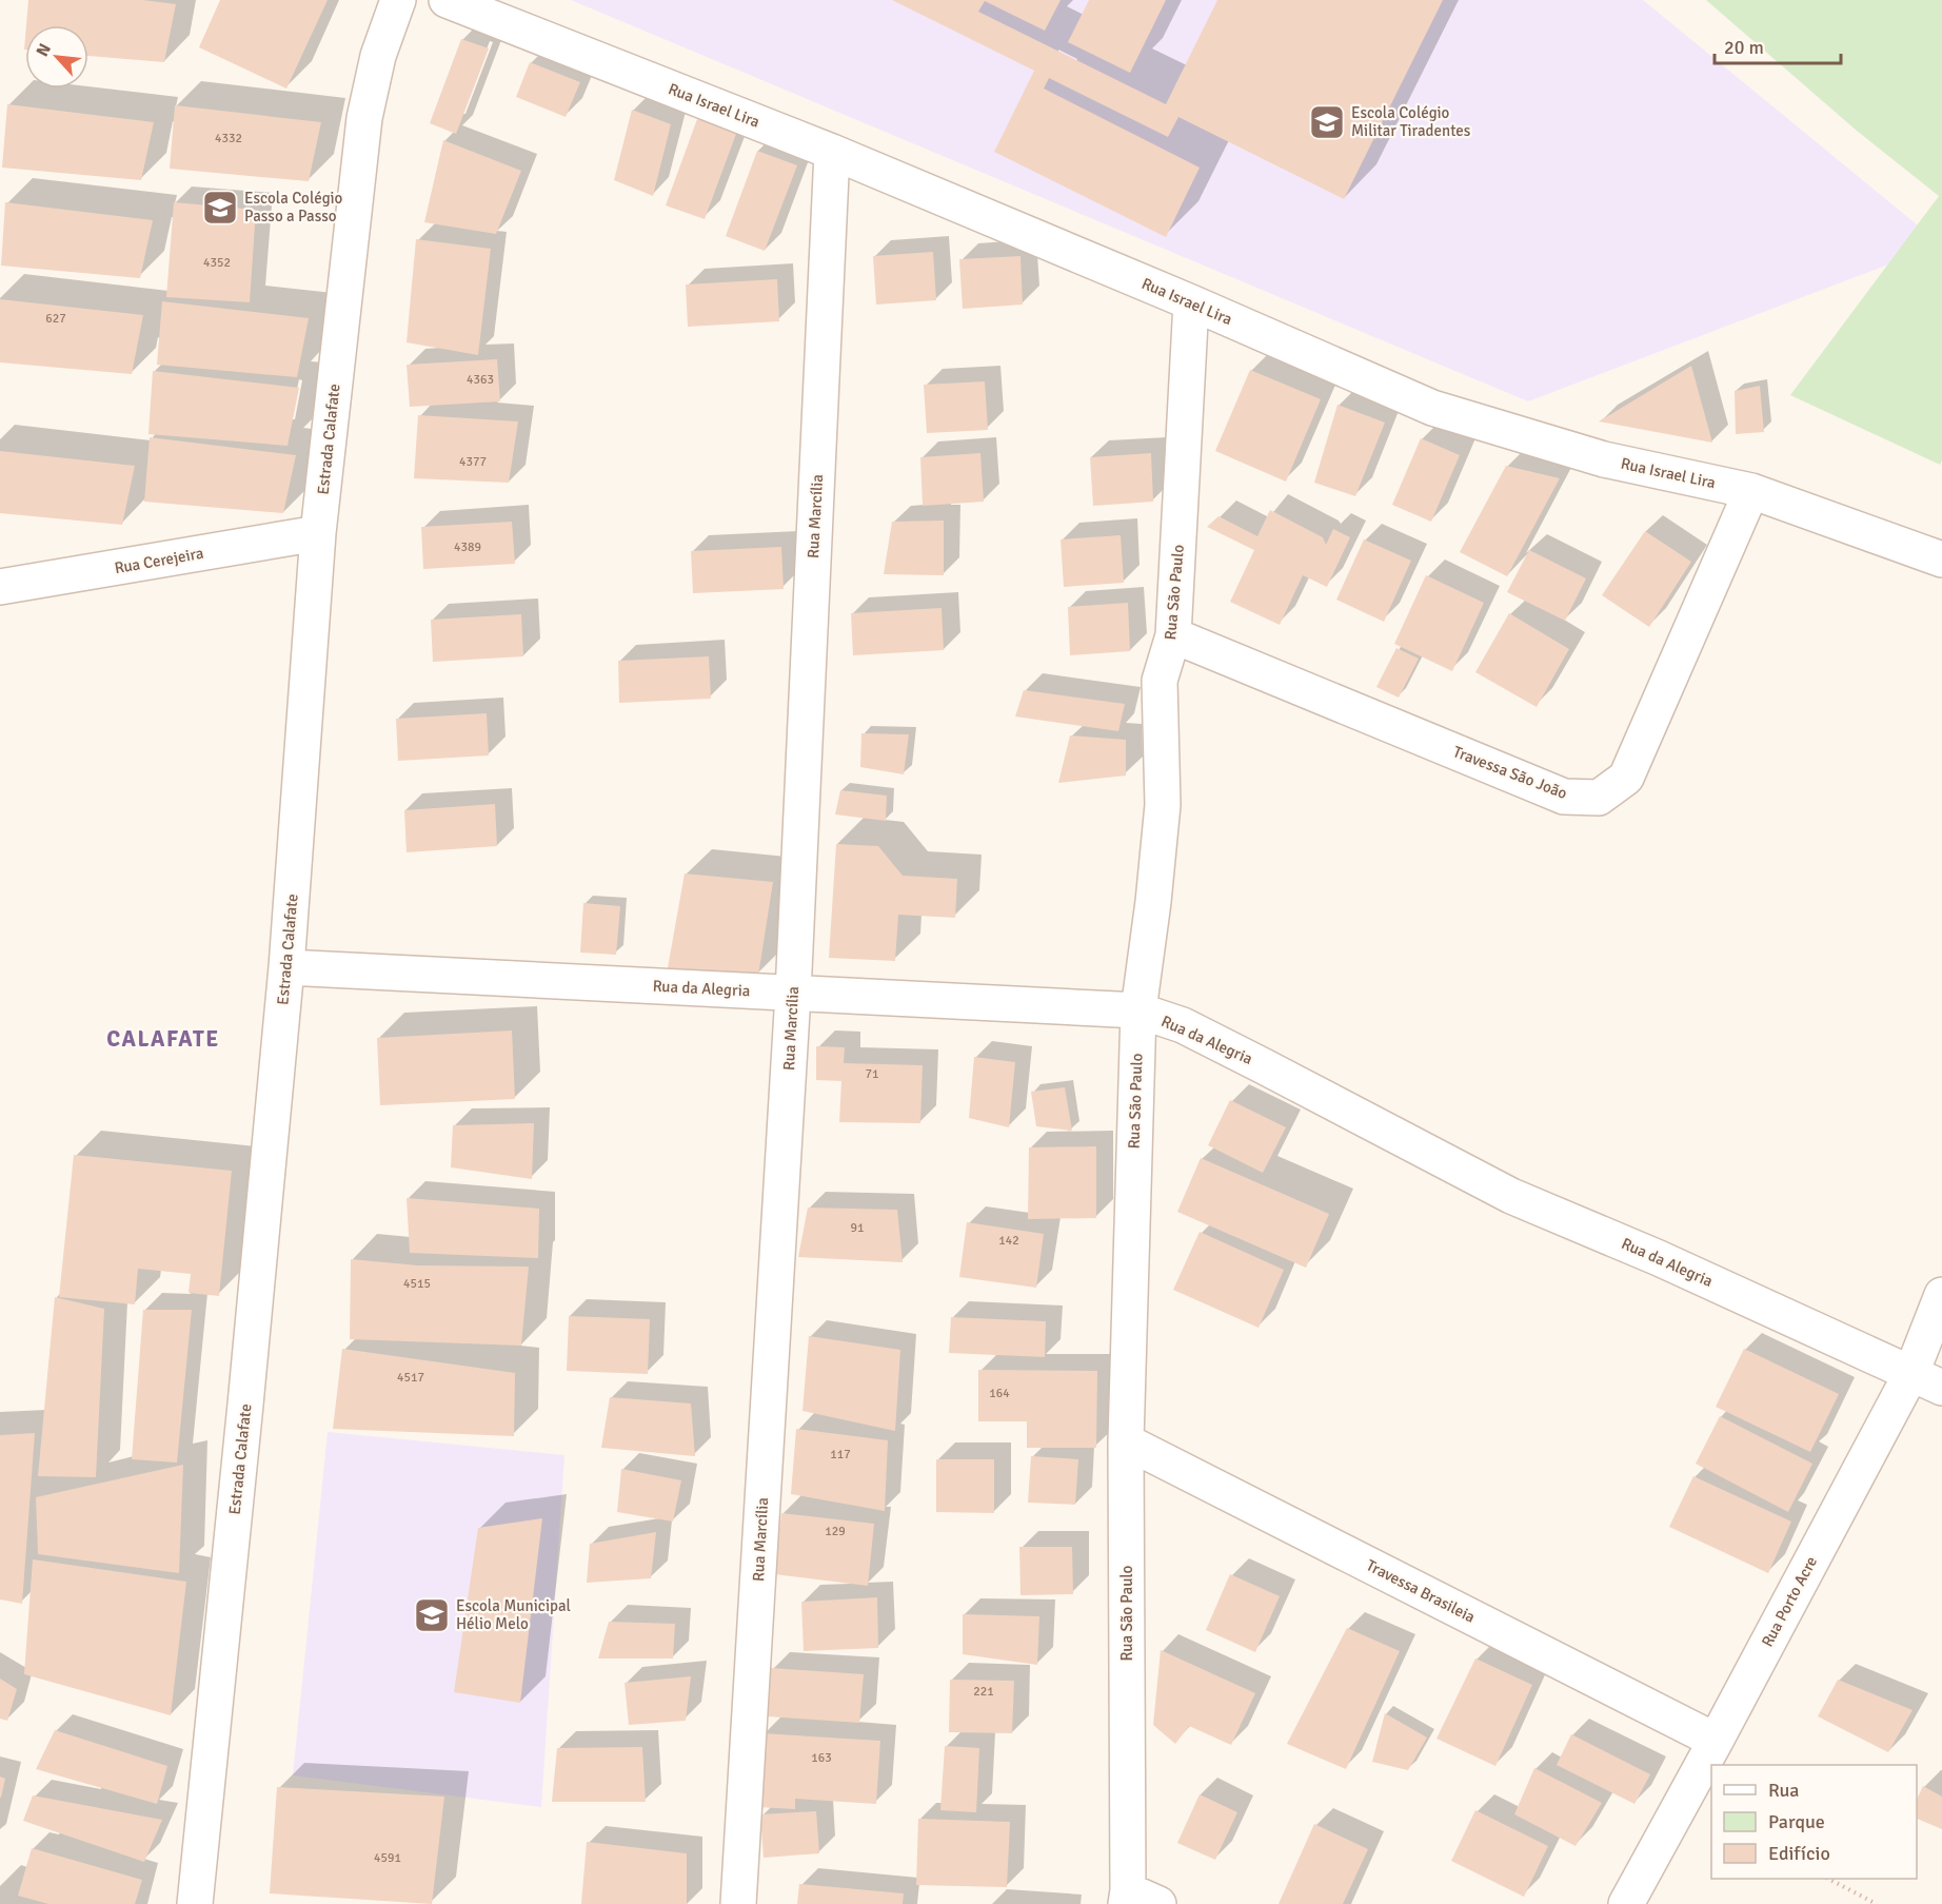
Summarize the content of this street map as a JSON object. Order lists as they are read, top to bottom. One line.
{"streets":{"street":["Rua Israel Lira","Estrada Calafate","Rua Marcília","Rua Cerejeira","Rua São Paulo","Travessa São João","Rua da Alegria","Travessa Brasileia","Rua Porto Acre"]},"crossings":[["Rua Israel Lira","Rua Marcília"],["Rua Israel Lira","Rua São Paulo"],["Rua Israel Lira","Travessa São João"],["Estrada Calafate","Rua Cerejeira"],["Estrada Calafate","Rua da Alegria"],["Rua Marcília","Rua da Alegria"],["Rua São Paulo","Travessa São João"],["Rua São Paulo","Rua da Alegria"],["Rua São Paulo","Travessa Brasileia"],["Rua da Alegria","Rua Porto Acre"],["Travessa Brasileia","Rua Porto Acre"]],"districts":["CALAFATE"],"places":{"school or university":["Escola Colégio Militar Tiradentes","Escola Colégio Passo a Passo","Escola Municipal Hélio Melo"]},"house_numbers":["4332","4352","627","4363","4377","4389","71","91","142","4515","4517","164","117","129","221","163","4591"],"legend":["Rua","Parque","Edifício"],"scale_bar":"20 m","north":"top left"}
